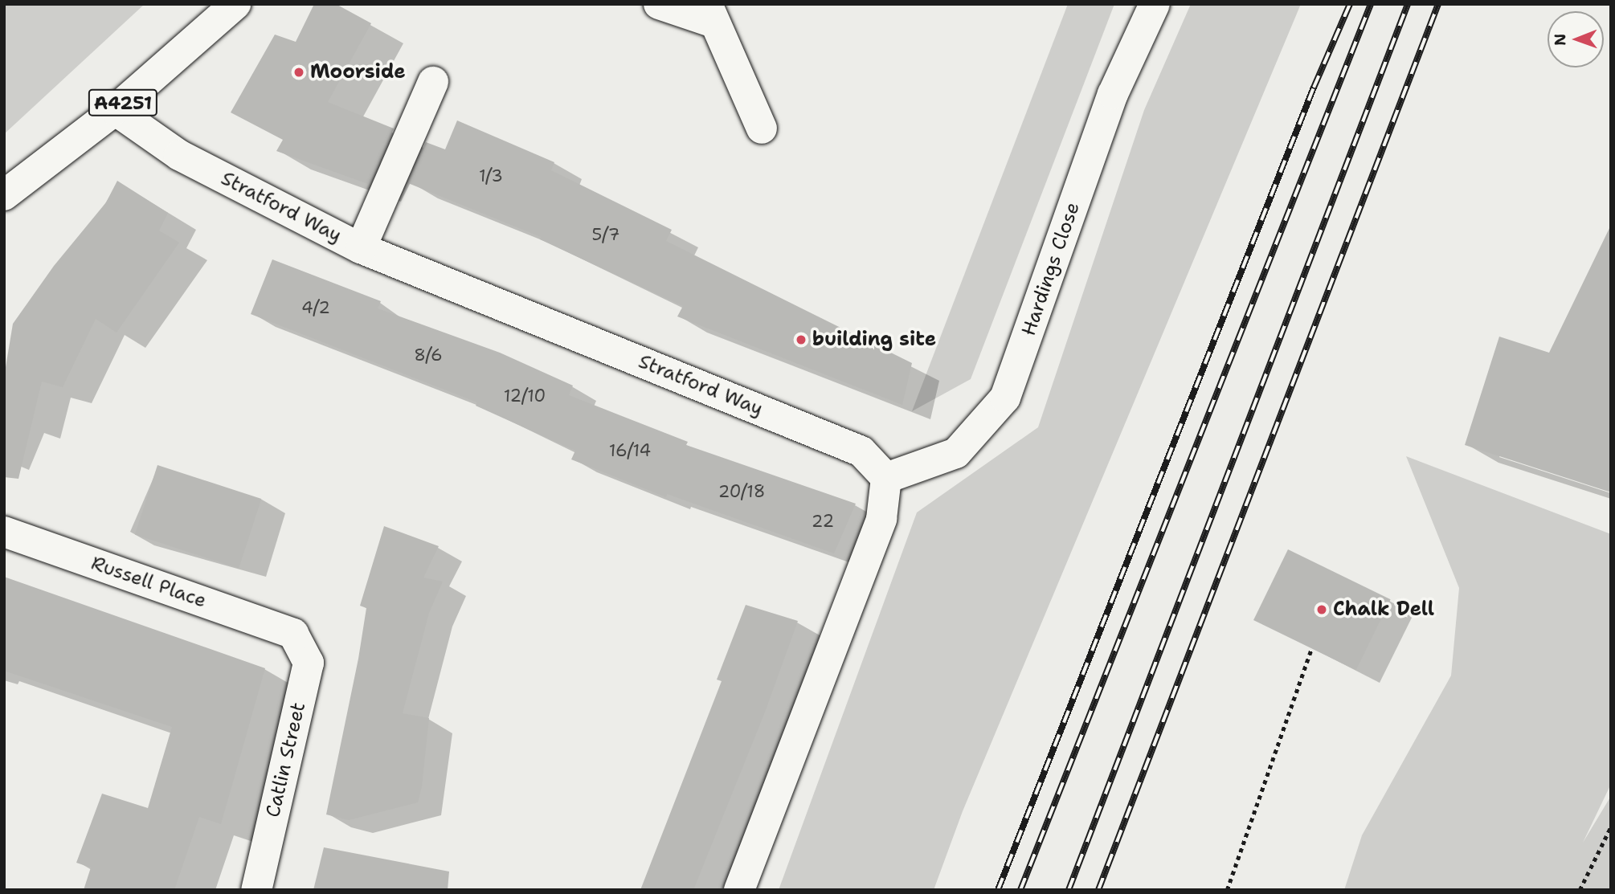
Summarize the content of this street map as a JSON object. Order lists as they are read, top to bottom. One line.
{"streets":{"street":["A4251","Stratford Way","Hardings Close","Russell Place","Catlin Street"]},"crossings":[["A4251","Stratford Way"],["Stratford Way","Hardings Close"],["Russell Place","Catlin Street"]],"places":["Moorside","building site","Chalk Dell"],"house_numbers":["1/3","5/7","4/2","8/6","12/10","16/14","20/18","22"],"north":"left"}
